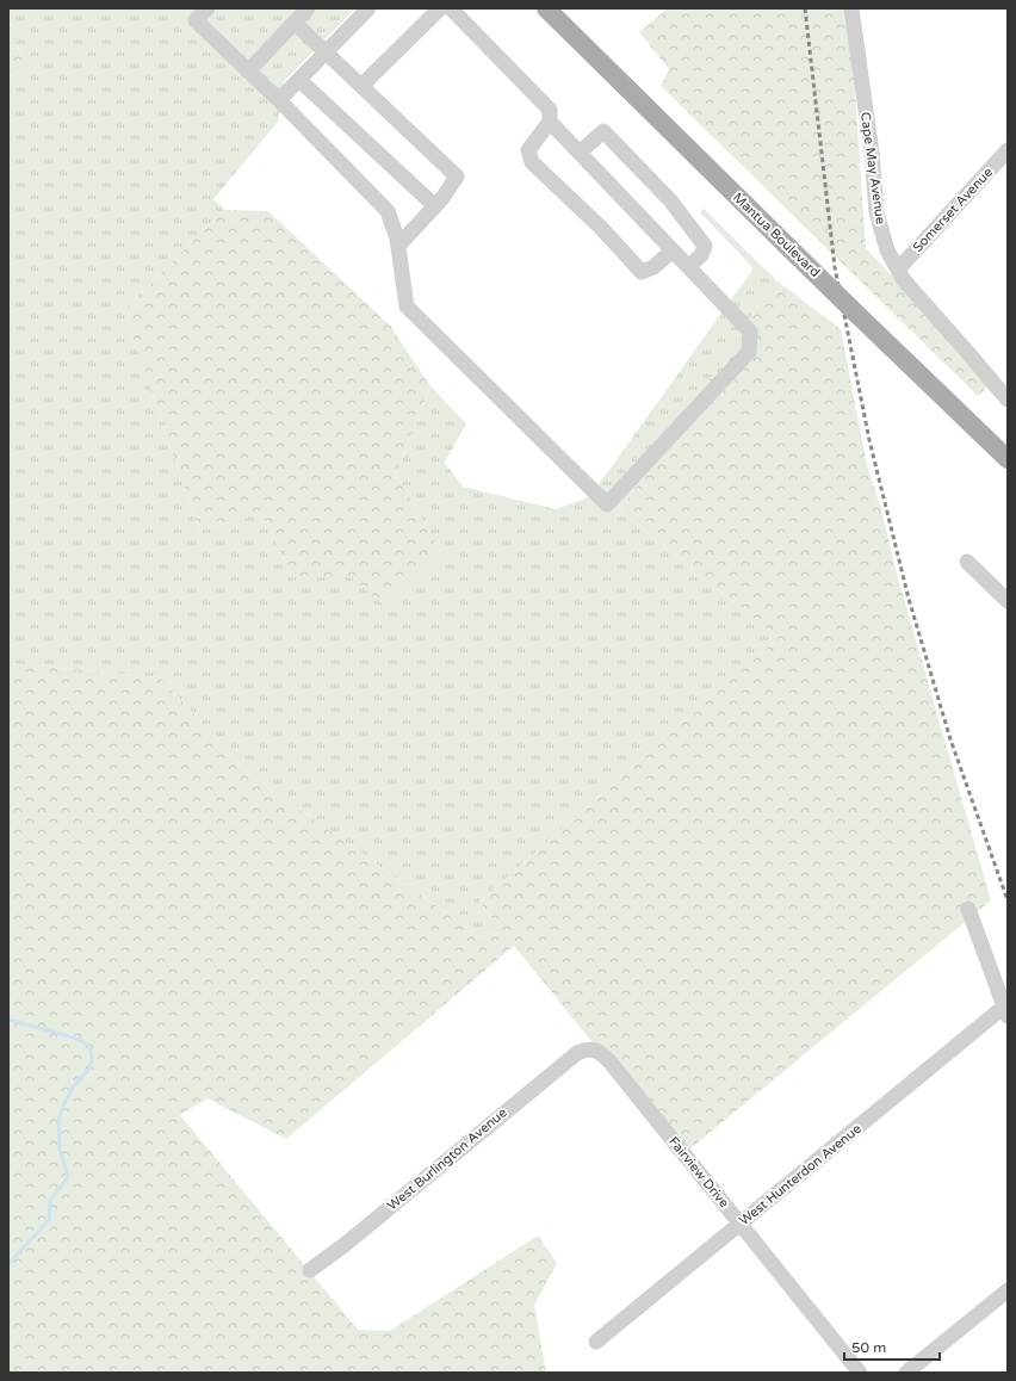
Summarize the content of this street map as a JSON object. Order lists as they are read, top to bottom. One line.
{"streets":{"main road":["Mantua Boulevard"],"street":["Cape May Avenue","Somerset Avenue","West Burlington Avenue","Fairview Drive","West Hunterdon Avenue"]},"crossings":[["Cape May Avenue","Somerset Avenue"],["West Burlington Avenue","Fairview Drive"],["Fairview Drive","West Hunterdon Avenue"]],"scale_bar":"50 m"}
